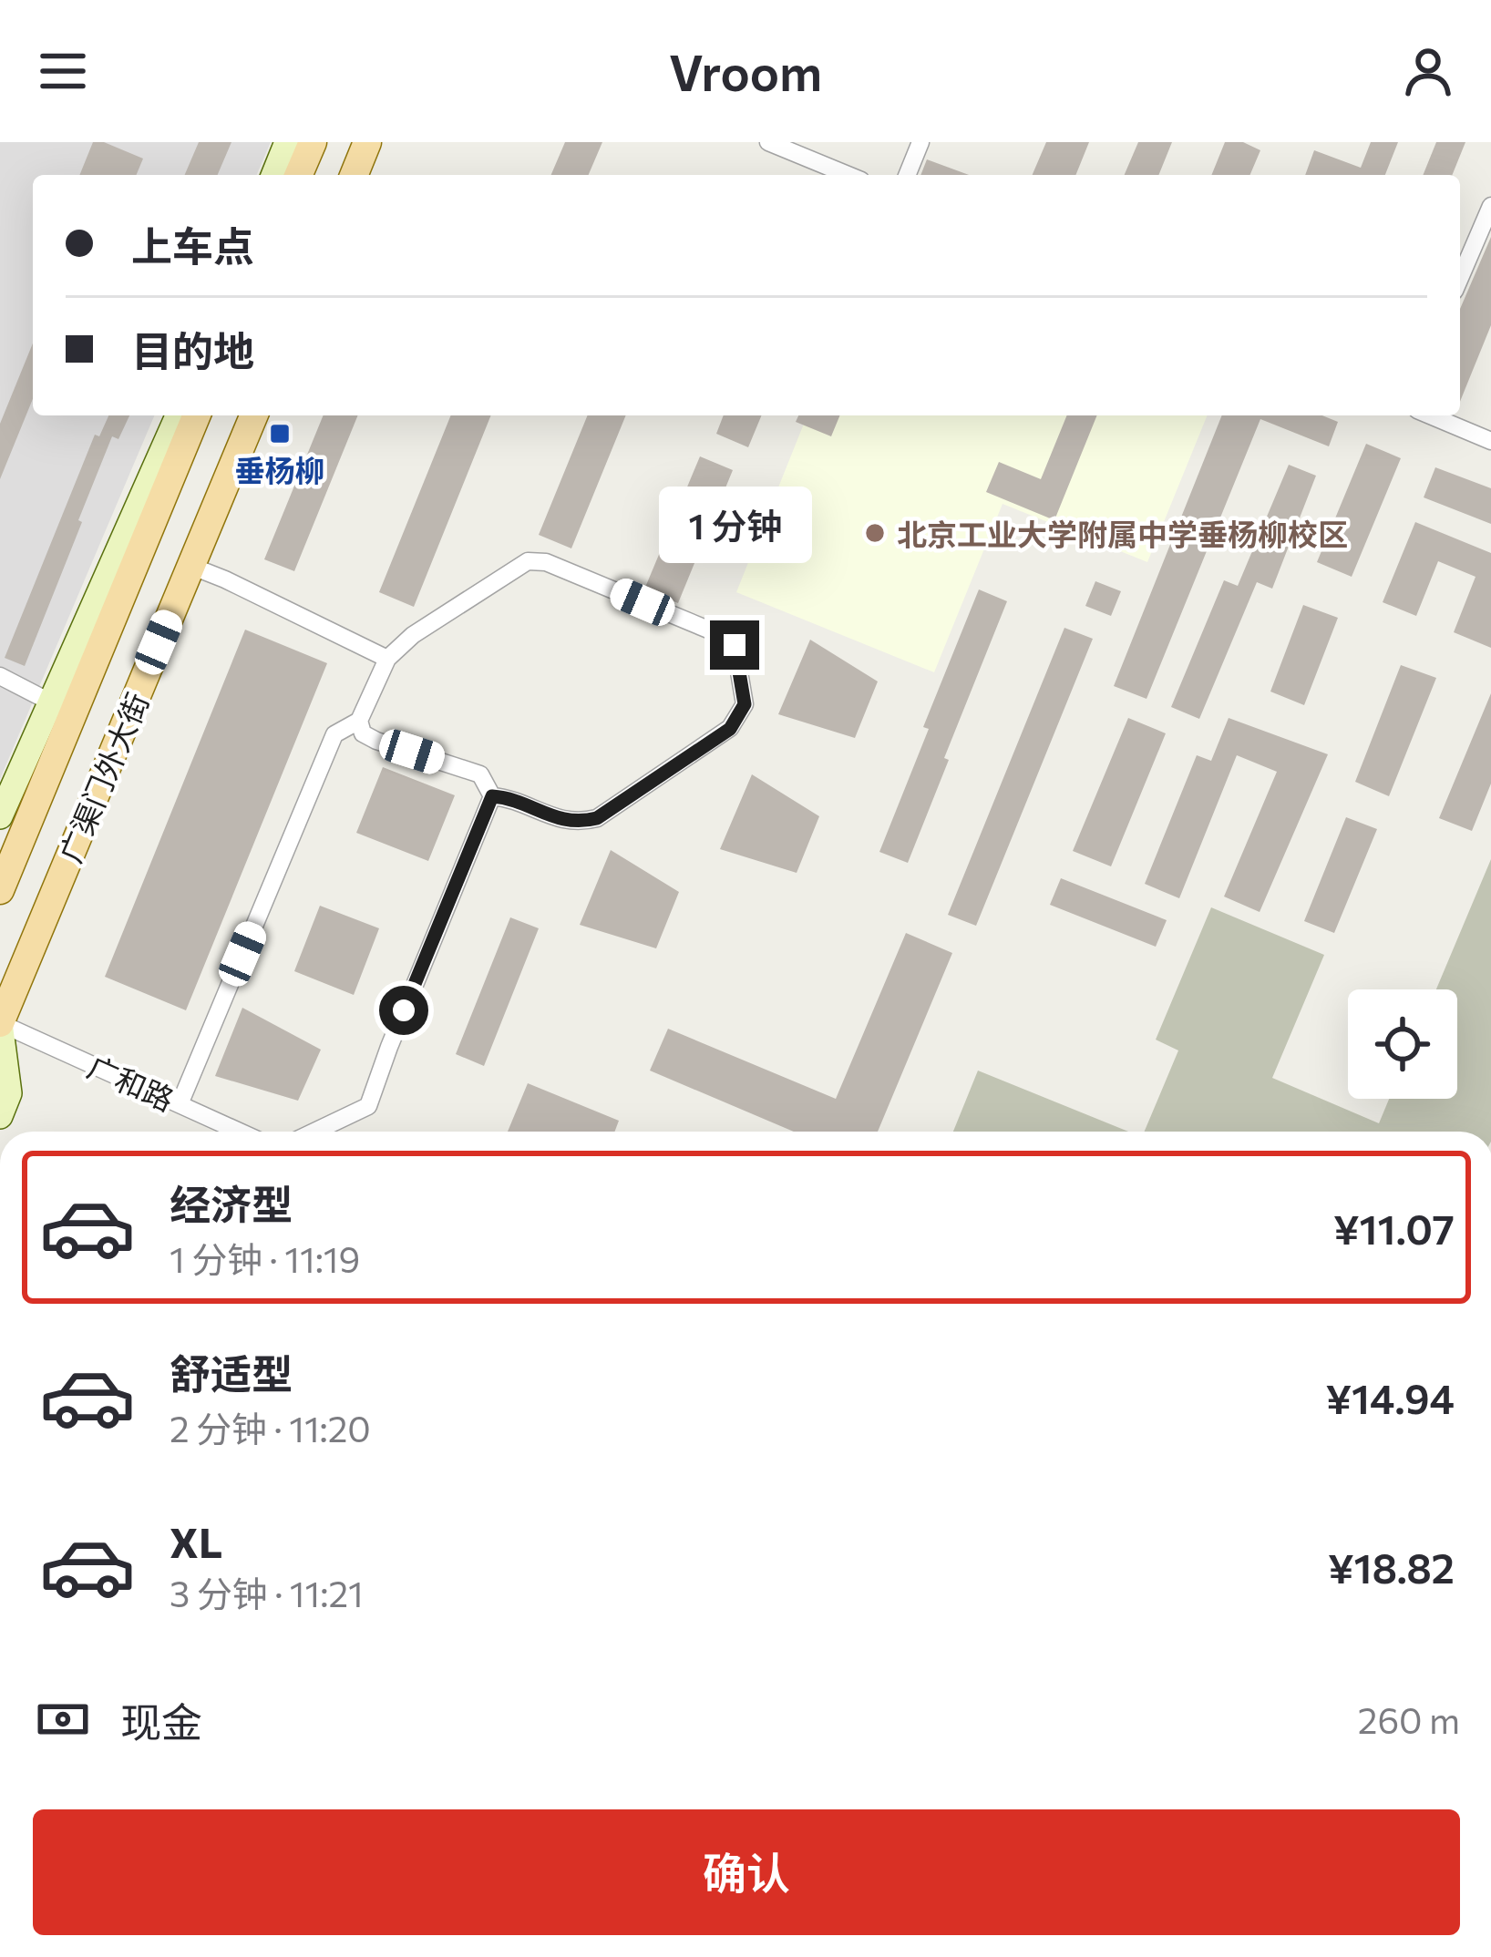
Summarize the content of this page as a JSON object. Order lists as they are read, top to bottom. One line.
{"streets":{"main road":["广渠门外大街"],"street":["广和路"]},"crossings":[["广渠门外大街","广和路"]],"places":{"transit":["垂杨柳"],"other":["北京工业大学附属中学垂杨柳校区"]},"page":{"header":"Vroom","banner":["上车点","目的地"],"bubble":"1 分钟","list":[{"name":"经济型","note":"1 分钟 · 11:19","value":"¥11.07"},{"name":"舒适型","note":"2 分钟 · 11:20","value":"¥14.94"},{"name":"XL","note":"3 分钟 · 11:21","value":"¥18.82"}],"pay":["现金","260 m"],"buttons":"确认"}}
